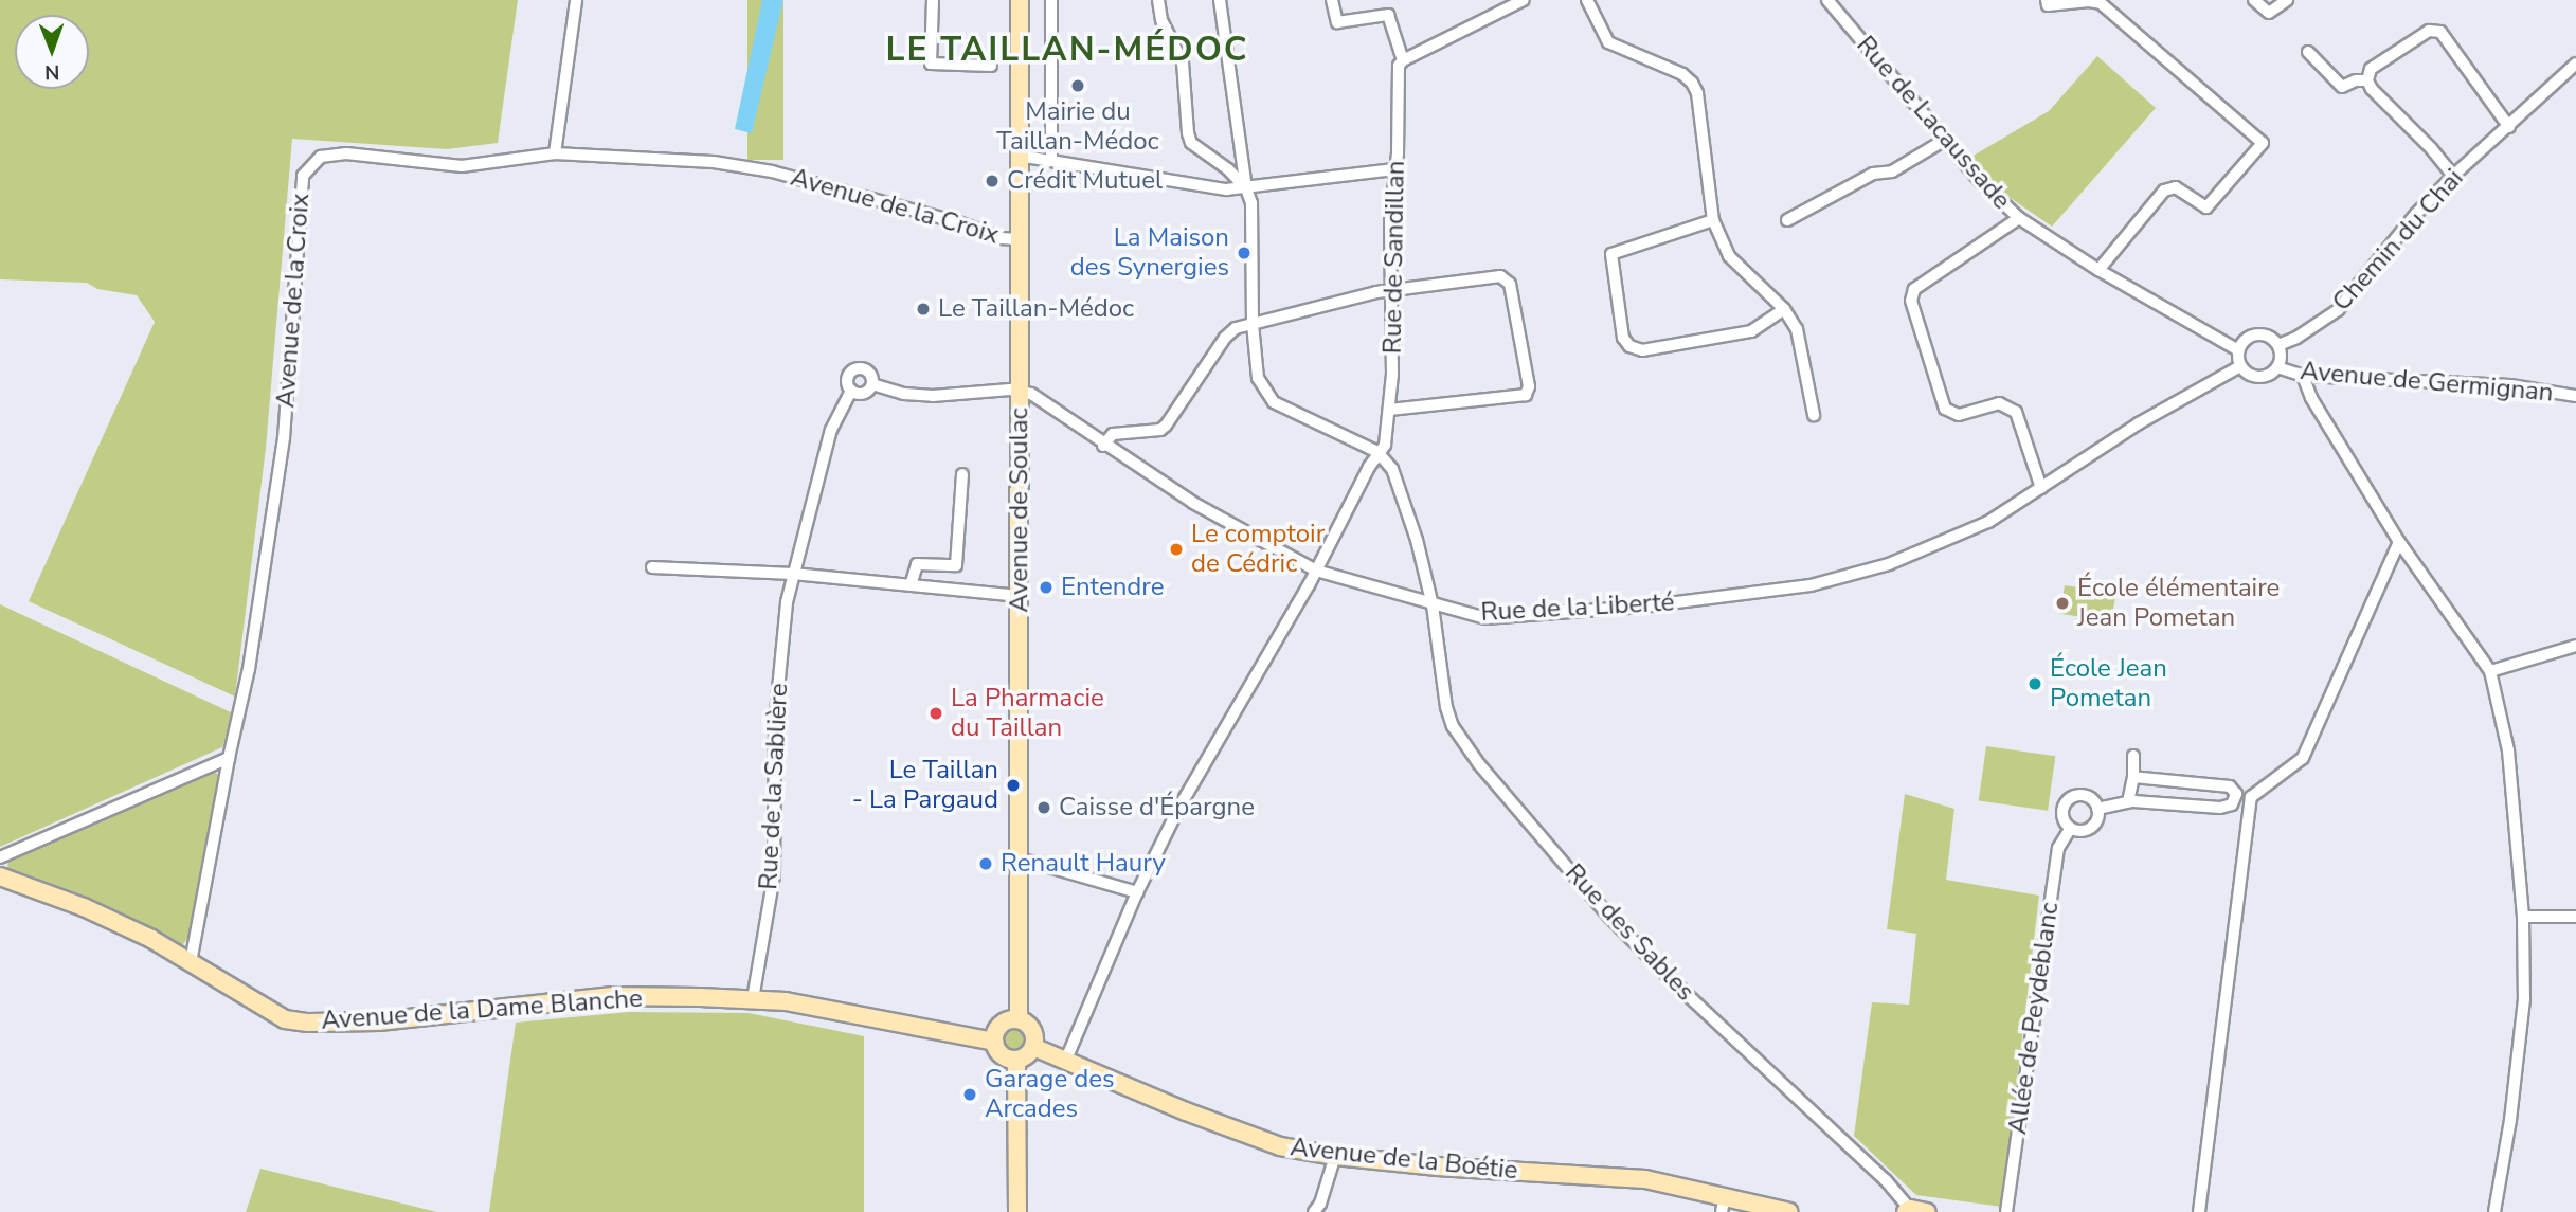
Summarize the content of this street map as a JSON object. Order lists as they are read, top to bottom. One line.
{"streets":{"main road":["Avenue de Soulac","Avenue de la Dame Blanche","Avenue de la Boétie"],"street":["Rue de Lacaussade","Avenue de la Croix","Chemin du Chai","Rue de Sandillan","Avenue de Germignan","Rue de la Liberté","Rue de la Sablière","Rue des Sables","Allée de Peydeblanc"]},"crossings":[["Rue de Lacaussade","Chemin du Chai"],["Rue de Lacaussade","Avenue de Germignan"],["Rue de Lacaussade","Rue de la Liberté"],["Avenue de la Croix","Avenue de Soulac"],["Avenue de la Croix","Avenue de la Dame Blanche"],["Chemin du Chai","Avenue de Germignan"],["Chemin du Chai","Rue de la Liberté"],["Rue de Sandillan","Rue de la Liberté"],["Rue de Sandillan","Rue des Sables"],["Rue de Sandillan","Avenue de la Boétie"],["Avenue de Germignan","Rue de la Liberté"],["Avenue de Soulac","Rue de la Liberté"],["Avenue de Soulac","Avenue de la Dame Blanche"],["Avenue de Soulac","Avenue de la Boétie"],["Rue de la Liberté","Rue de la Sablière"],["Rue de la Liberté","Rue des Sables"],["Rue de la Sablière","Avenue de la Dame Blanche"],["Avenue de la Dame Blanche","Avenue de la Boétie"]],"districts":["LE TAILLAN-MÉDOC"],"places":["Mairie du Taillan-Médoc","Crédit Mutuel","La Maison des Synergies","Le Taillan-Médoc","Le comptoir de Cédric","Entendre","École élémentaire Jean Pometan","École Jean Pometan","La Pharmacie du Taillan","Le Taillan - La Pargaud","Caisse d'Épargne","Renault Haury","Garage des Arcades"],"north":"bottom"}
